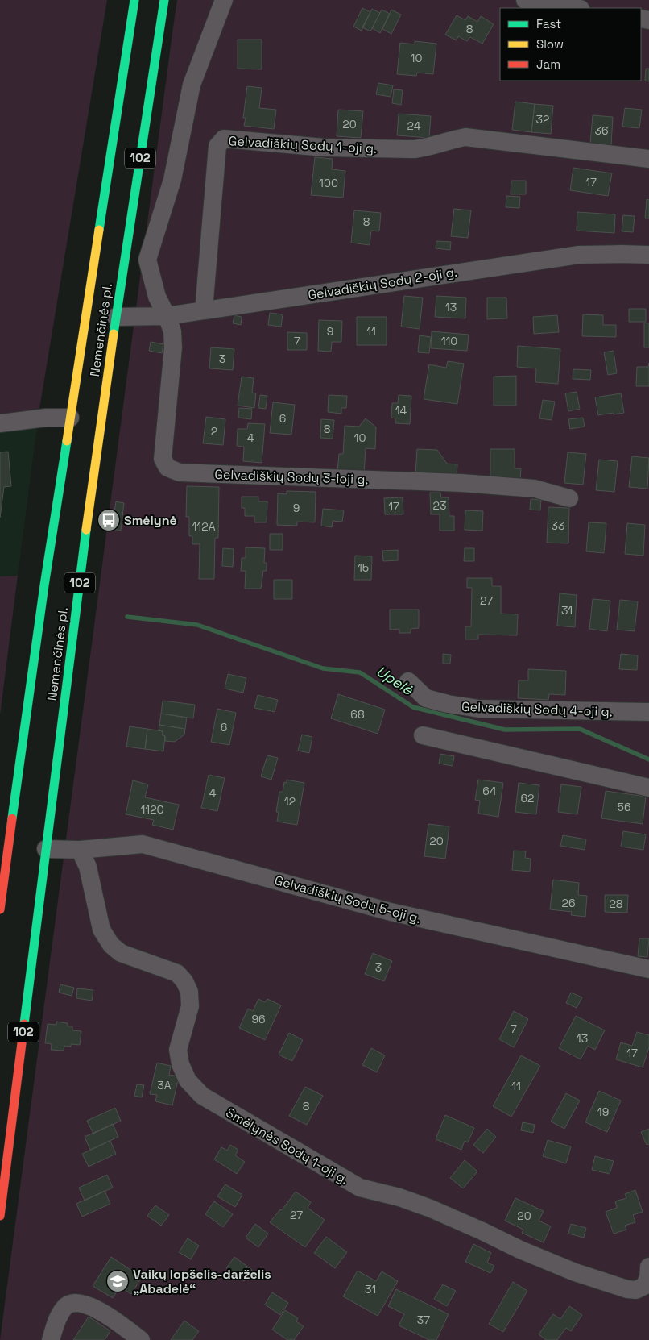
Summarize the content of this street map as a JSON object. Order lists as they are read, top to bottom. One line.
{"streets":{"main road":["102","Nemenčinės pl."],"street":["Gelvadiškių Sodų 1-oji g.","Gelvadiškių Sodų 2-oji g.","Gelvadiškių Sodų 3-ioji g.","Gelvadiškių Sodų 4-oji g.","Gelvadiškių Sodų 5-oji g.","Smėlynės Sodų 1-oji g."]},"crossings":[["Gelvadiškių Sodų 1-oji g.","Gelvadiškių Sodų 2-oji g."],["Gelvadiškių Sodų 2-oji g.","Nemenčinės pl."],["Gelvadiškių Sodų 2-oji g.","Gelvadiškių Sodų 3-ioji g."],["Nemenčinės pl.","Gelvadiškių Sodų 5-oji g."],["Gelvadiškių Sodų 5-oji g.","Smėlynės Sodų 1-oji g."]],"water":["Upelė"],"places":{"bus stop":["Smėlynė"],"school or university":["Vaikų lopšelis-darželis „Abadelė“"]},"house_numbers":["8","10","32","20","24","36","17","100","8","13","9","11","7","110","3","14","6","8","2","4","10","23","17","9","33","112A","15","27","31","68","6","64","4","62","12","56","112C","20","26","28","3","96","7","13","17","3A","11","8","19","27","20","31","37"],"legend":["Fast","Slow","Jam"]}
